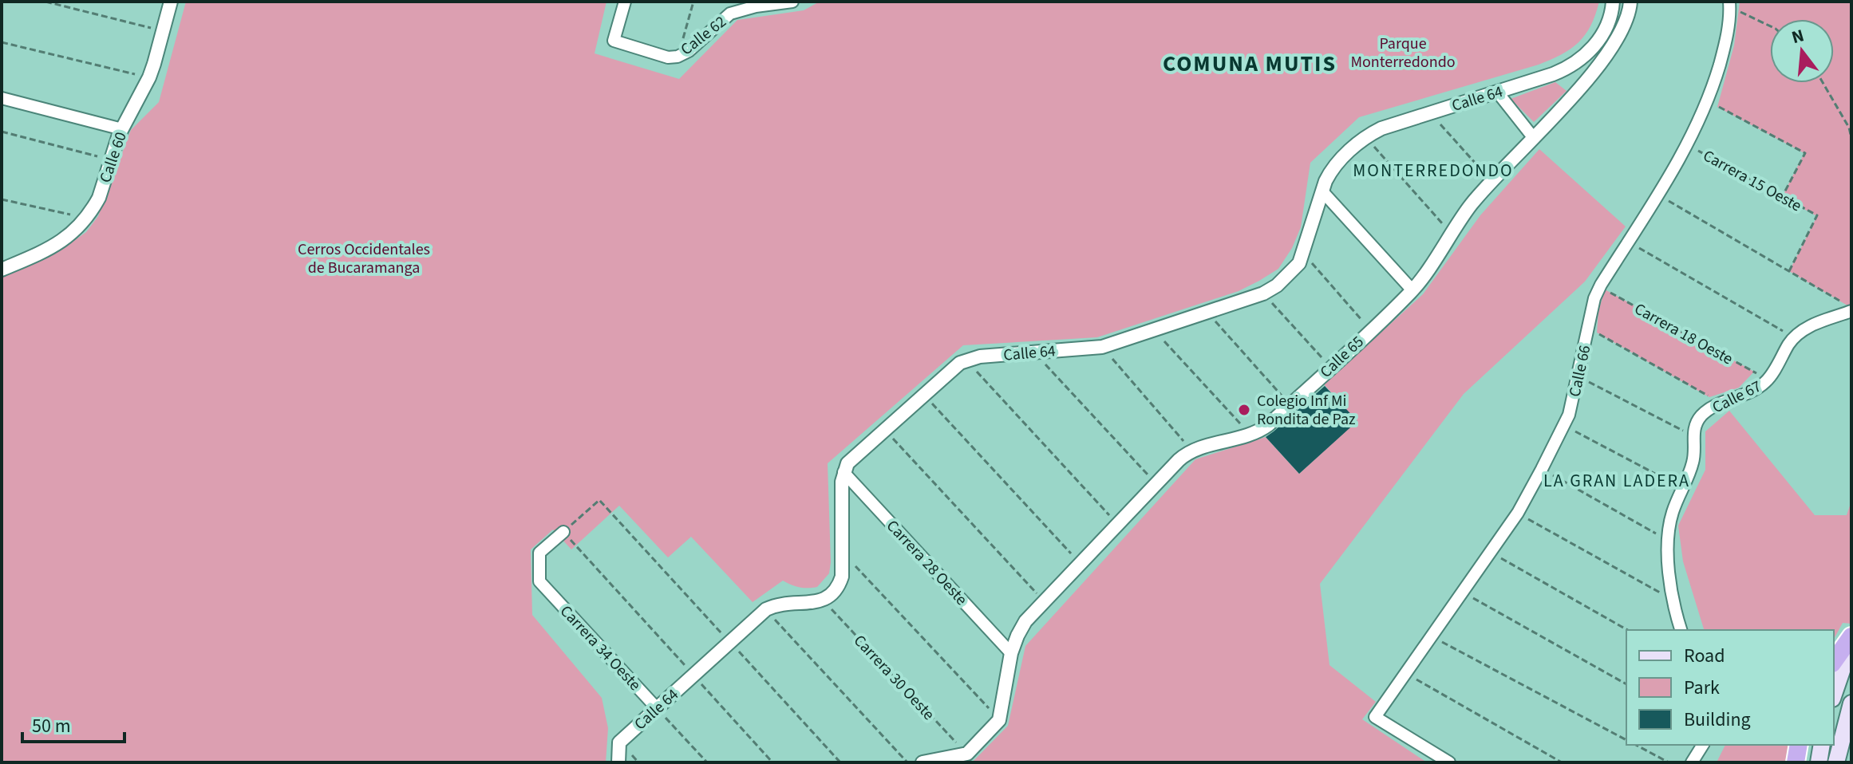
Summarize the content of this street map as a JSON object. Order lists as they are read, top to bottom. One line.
{"streets":{"street":["Calle 62","Calle 64","Calle 60","Calle 65","Calle 66","Calle 67","Carrera 28 Oeste","Carrera 34 Oeste"],"path":["Carrera 15 Oeste","Carrera 18 Oeste","Carrera 30 Oeste"]},"crossings":[["Calle 64","Carrera 28 Oeste"],["Calle 64","Carrera 34 Oeste"],["Calle 64","Carrera 30 Oeste"],["Carrera 15 Oeste","Calle 66"],["Carrera 18 Oeste","Calle 66"],["Carrera 18 Oeste","Calle 67"],["Calle 65","Carrera 28 Oeste"]],"districts":["COMUNA MUTIS","MONTERREDONDO","LA GRAN LADERA"],"parks":["Parque Monterredondo","Cerros Occidentales de Bucaramanga"],"places":["Colegio Inf Mi Rondita de Paz"],"legend":["Road","Park","Building"],"scale_bar":"50 m","north":"top"}
